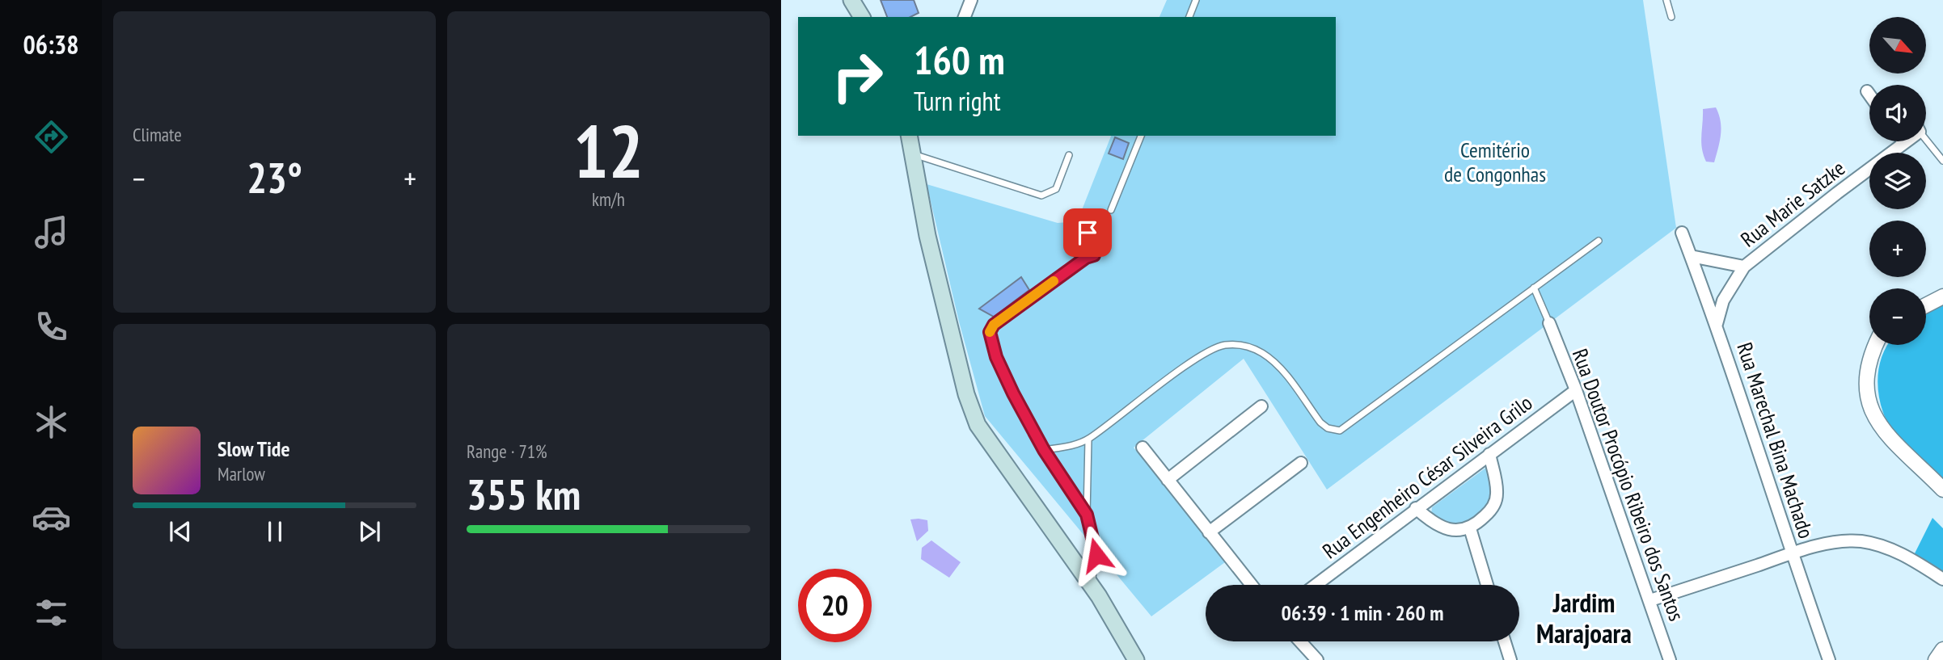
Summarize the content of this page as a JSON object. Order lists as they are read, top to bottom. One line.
{"streets":{"street":["Rua Marie Satzke","Rua Marechal Bina Machado","Rua Engenheiro César Silveira Grilo","Rua Doutor Procópio Ribeiro dos Santos"]},"crossings":[["Rua Marie Satzke","Rua Marechal Bina Machado"],["Rua Engenheiro César Silveira Grilo","Rua Doutor Procópio Ribeiro dos Santos"]],"districts":["Jardim Marajoara"],"parks":["Cemitério de Congonhas"],"north":"bottom right","page":{"tabs":"06:38","tile":["Climate",["12","km/h"],["Range · 71%","355 km"]],"map_buttons":["+","−"],"turn":["160 m","Turn right"],"heat":["−","23°","+"],"song":["Slow Tide","Marlow"],"limit":"20","trip":"06:39 · 1 min · 260 m"}}
